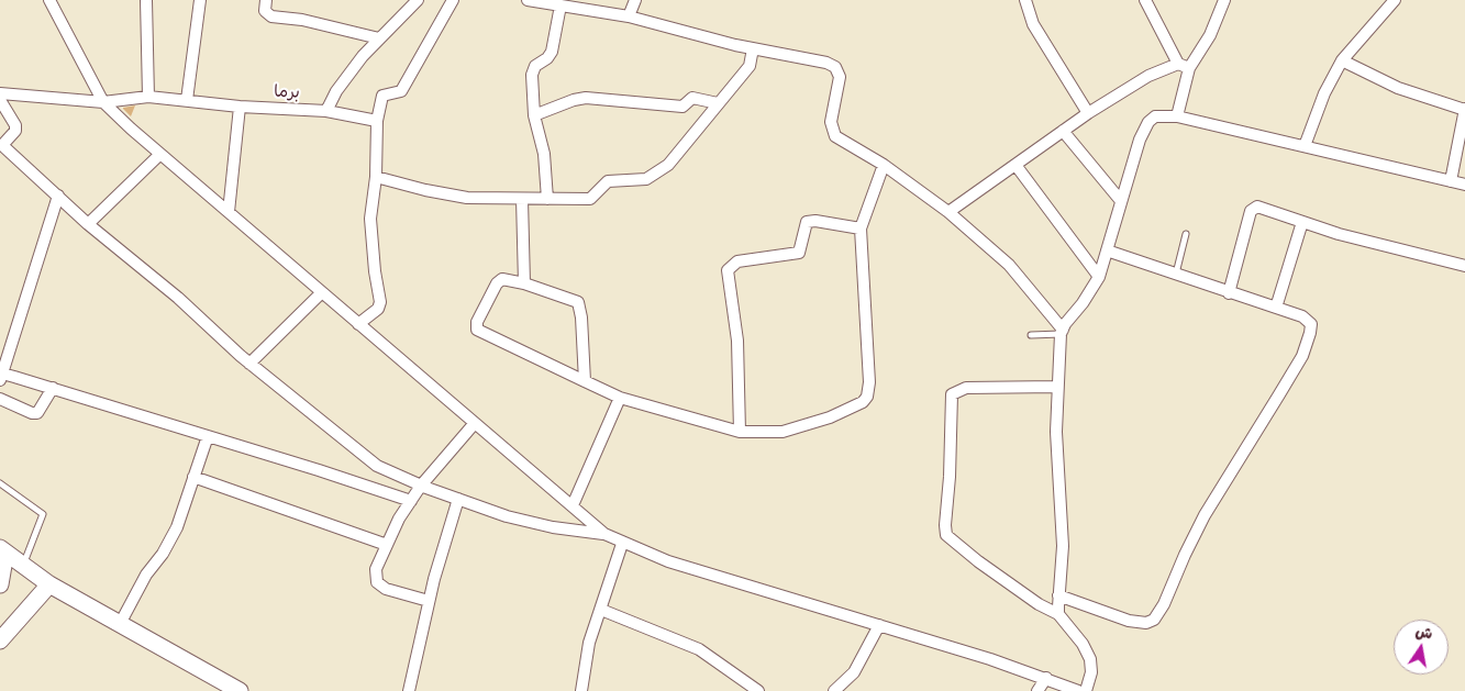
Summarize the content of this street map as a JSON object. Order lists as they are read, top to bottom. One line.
{"streets":{"street":["برما"]},"north":"top"}
